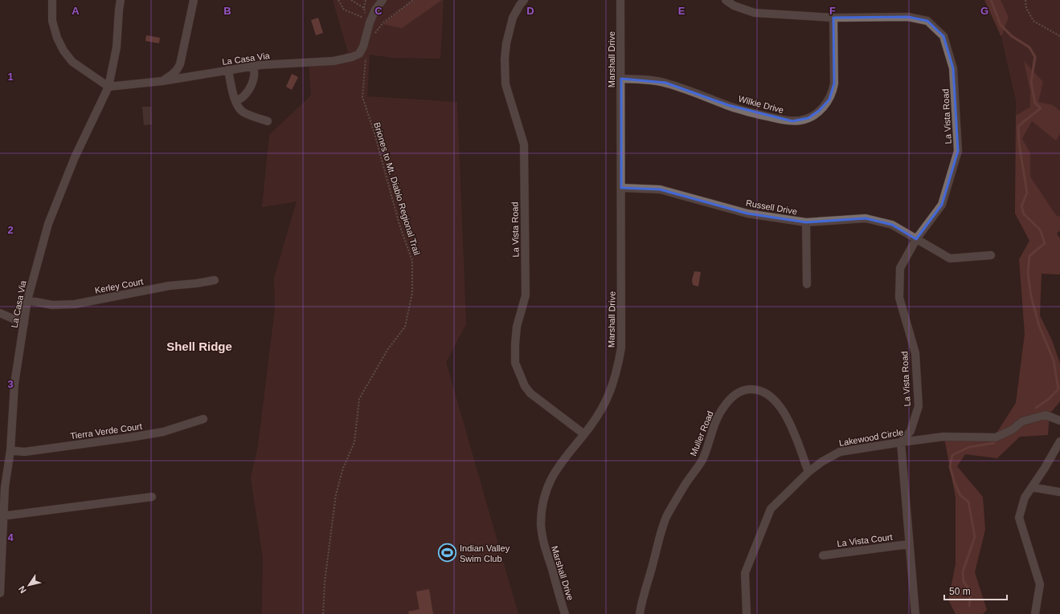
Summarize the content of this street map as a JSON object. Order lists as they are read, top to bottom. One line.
{"streets":{"street":["La Casa Via","Marshall Drive","Wilkie Drive","La Vista Road","Russell Drive","Kerley Court","Tierra Verde Court","Muller Road","Lakewood Circle","La Vista Court"],"path":["Briones to Mt. Diablo Regional Trail"]},"crossings":[["La Casa Via","Kerley Court"],["La Casa Via","Tierra Verde Court"],["Marshall Drive","Wilkie Drive"],["Marshall Drive","La Vista Road"],["Marshall Drive","Russell Drive"],["Wilkie Drive","La Vista Road"],["La Vista Road","Russell Drive"],["La Vista Road","Lakewood Circle"],["Muller Road","Lakewood Circle"]],"districts":["Shell Ridge"],"places":{"sports":["Indian Valley Swim Club"]},"scale_bar":"50 m","north":"bottom left","grid":{"columns":["A","B","C","D","E","F","G"],"rows":["1","2","3","4"]}}
